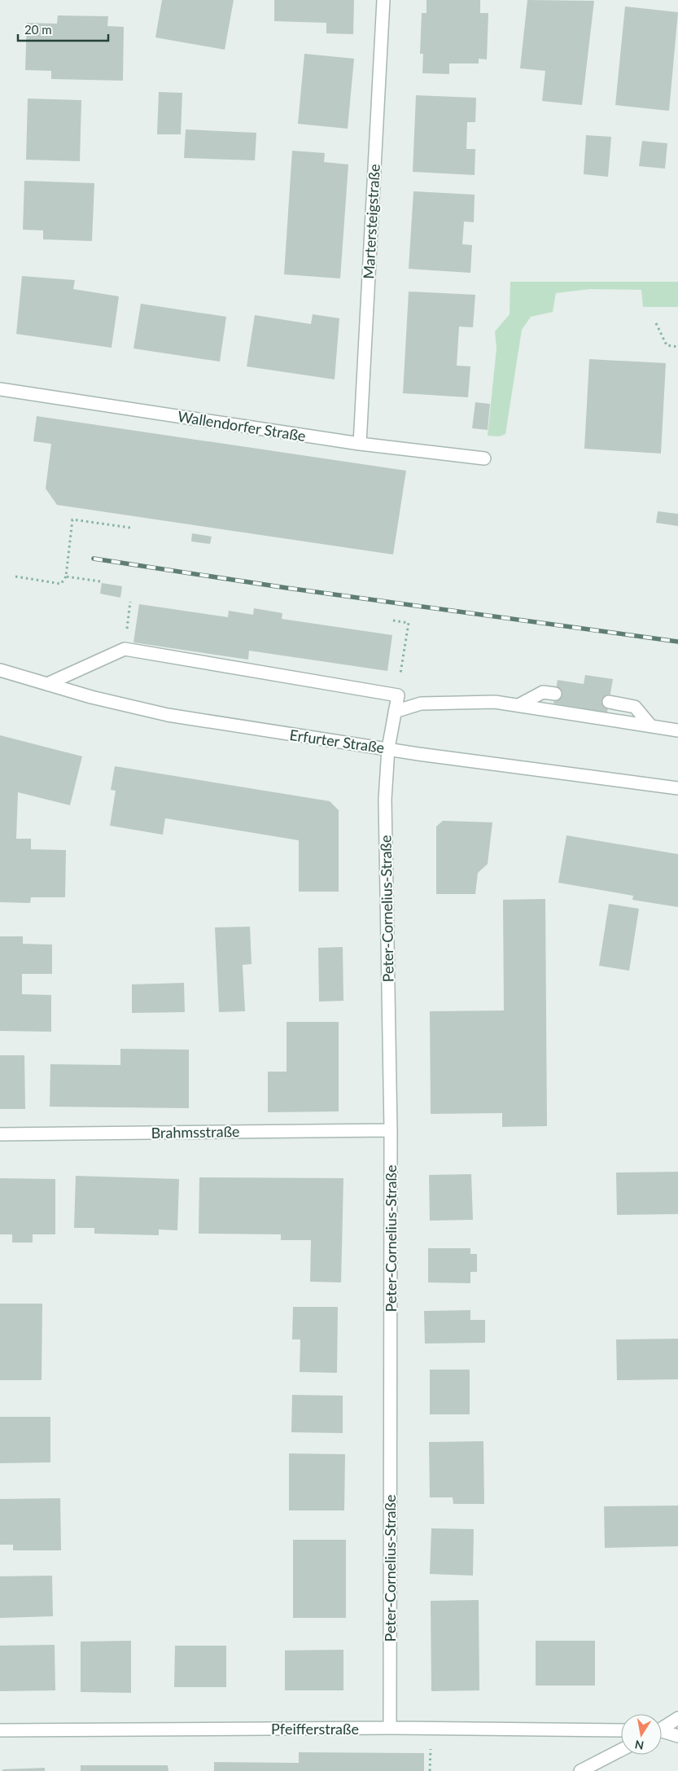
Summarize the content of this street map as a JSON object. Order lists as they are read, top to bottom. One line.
{"streets":{"street":["Martersteigstraße","Wallendorfer Straße","Erfurter Straße","Peter-Cornelius-Straße","Brahmsstraße","Pfeifferstraße"]},"crossings":[["Martersteigstraße","Wallendorfer Straße"],["Erfurter Straße","Peter-Cornelius-Straße"],["Peter-Cornelius-Straße","Brahmsstraße"],["Peter-Cornelius-Straße","Pfeifferstraße"]],"scale_bar":"20 m","north":"bottom"}
